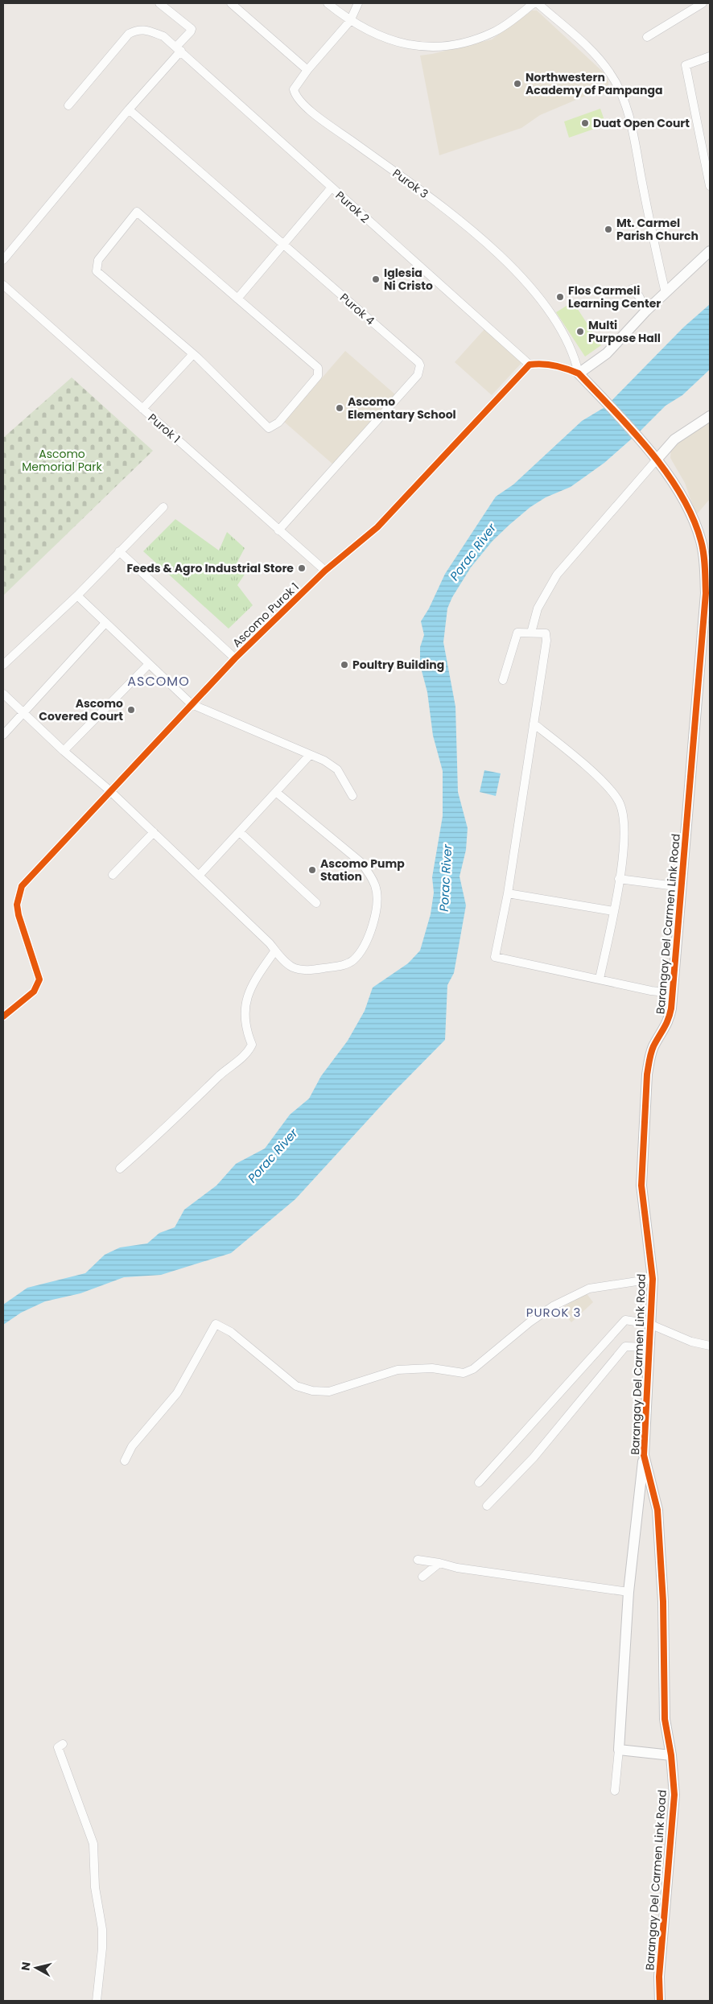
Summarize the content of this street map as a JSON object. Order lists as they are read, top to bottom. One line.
{"streets":{"street":["Purok 3","Purok 2","Purok 4","Purok 1","Ascomo Purok 1","Barangay Del Carmen Link Road"]},"crossings":[["Purok 3","Barangay Del Carmen Link Road"],["Purok 2","Ascomo Purok 1"],["Purok 4","Purok 1"],["Purok 1","Ascomo Purok 1"]],"districts":["ASCOMO","PUROK 3"],"water":["Porac River"],"parks":["Ascomo Memorial Park"],"places":["Northwestern Academy of Pampanga","Duat Open Court","Mt. Carmel Parish Church","Iglesia Ni Cristo","Flos Carmeli Learning Center","Multi Purpose Hall","Ascomo Elementary School","Feeds & Agro Industrial Store","Poultry Building","Ascomo Covered Court","Ascomo Pump Station"],"north":"left"}
